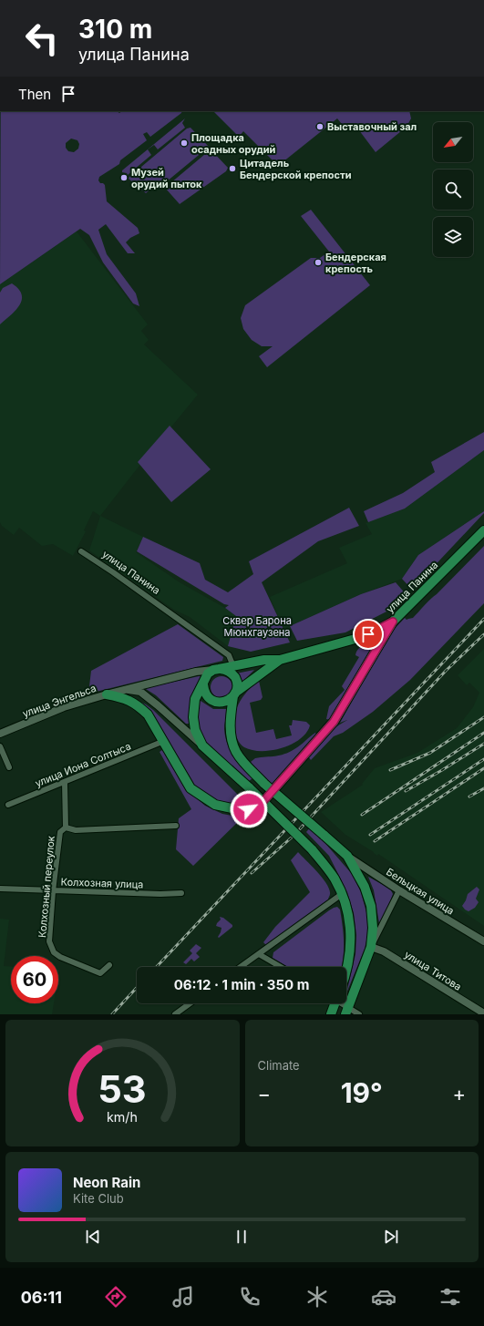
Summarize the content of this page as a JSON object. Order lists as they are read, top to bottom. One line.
{"streets":{"main road":["улица Панина"],"street":["улица Энгельса","улица Иона Солтыса","Колхозная улица","Колхозный переулок","Бельцкая улица","улица Титова"]},"crossings":[["улица Иона Солтыса","Колхозный переулок"],["Колхозная улица","Колхозный переулок"]],"parks":["Сквер Барона Мюнхгаузена"],"places":["Выставочный зал","Площадка осадных орудий","Цитадель Бендерской крепости","Музей орудий пыток","Бендерская крепость"],"north":"bottom left","page":{"turn":["310 m","улица Панина"],"then":"Then","limit":"60","trip":"06:12 · 1 min · 350 m","tile":"Climate","heat":["−","19°","+"],"song":["Neon Rain","Kite Club"],"tabs":"06:11","gauge":["53","km/h"]}}
